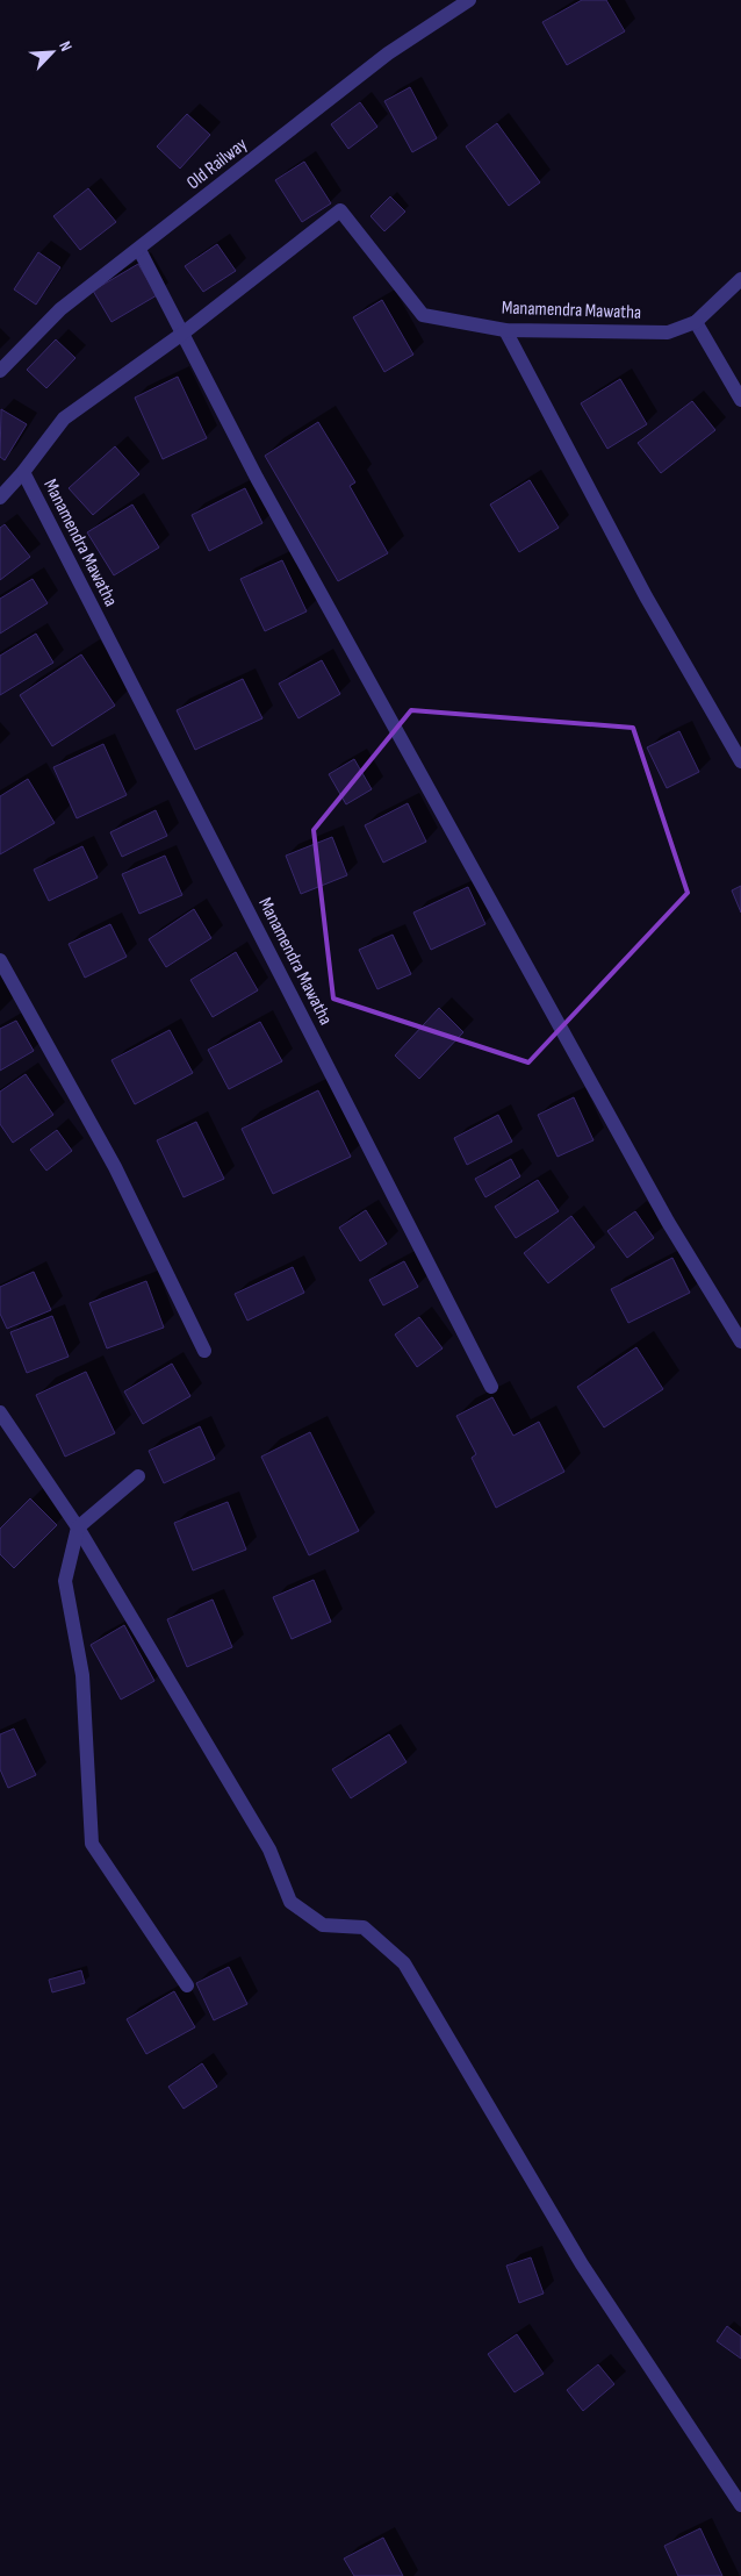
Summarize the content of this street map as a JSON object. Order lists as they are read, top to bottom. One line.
{"streets":{"street":["Old Railway","Manamendra Mawatha"]},"north":"top right"}
